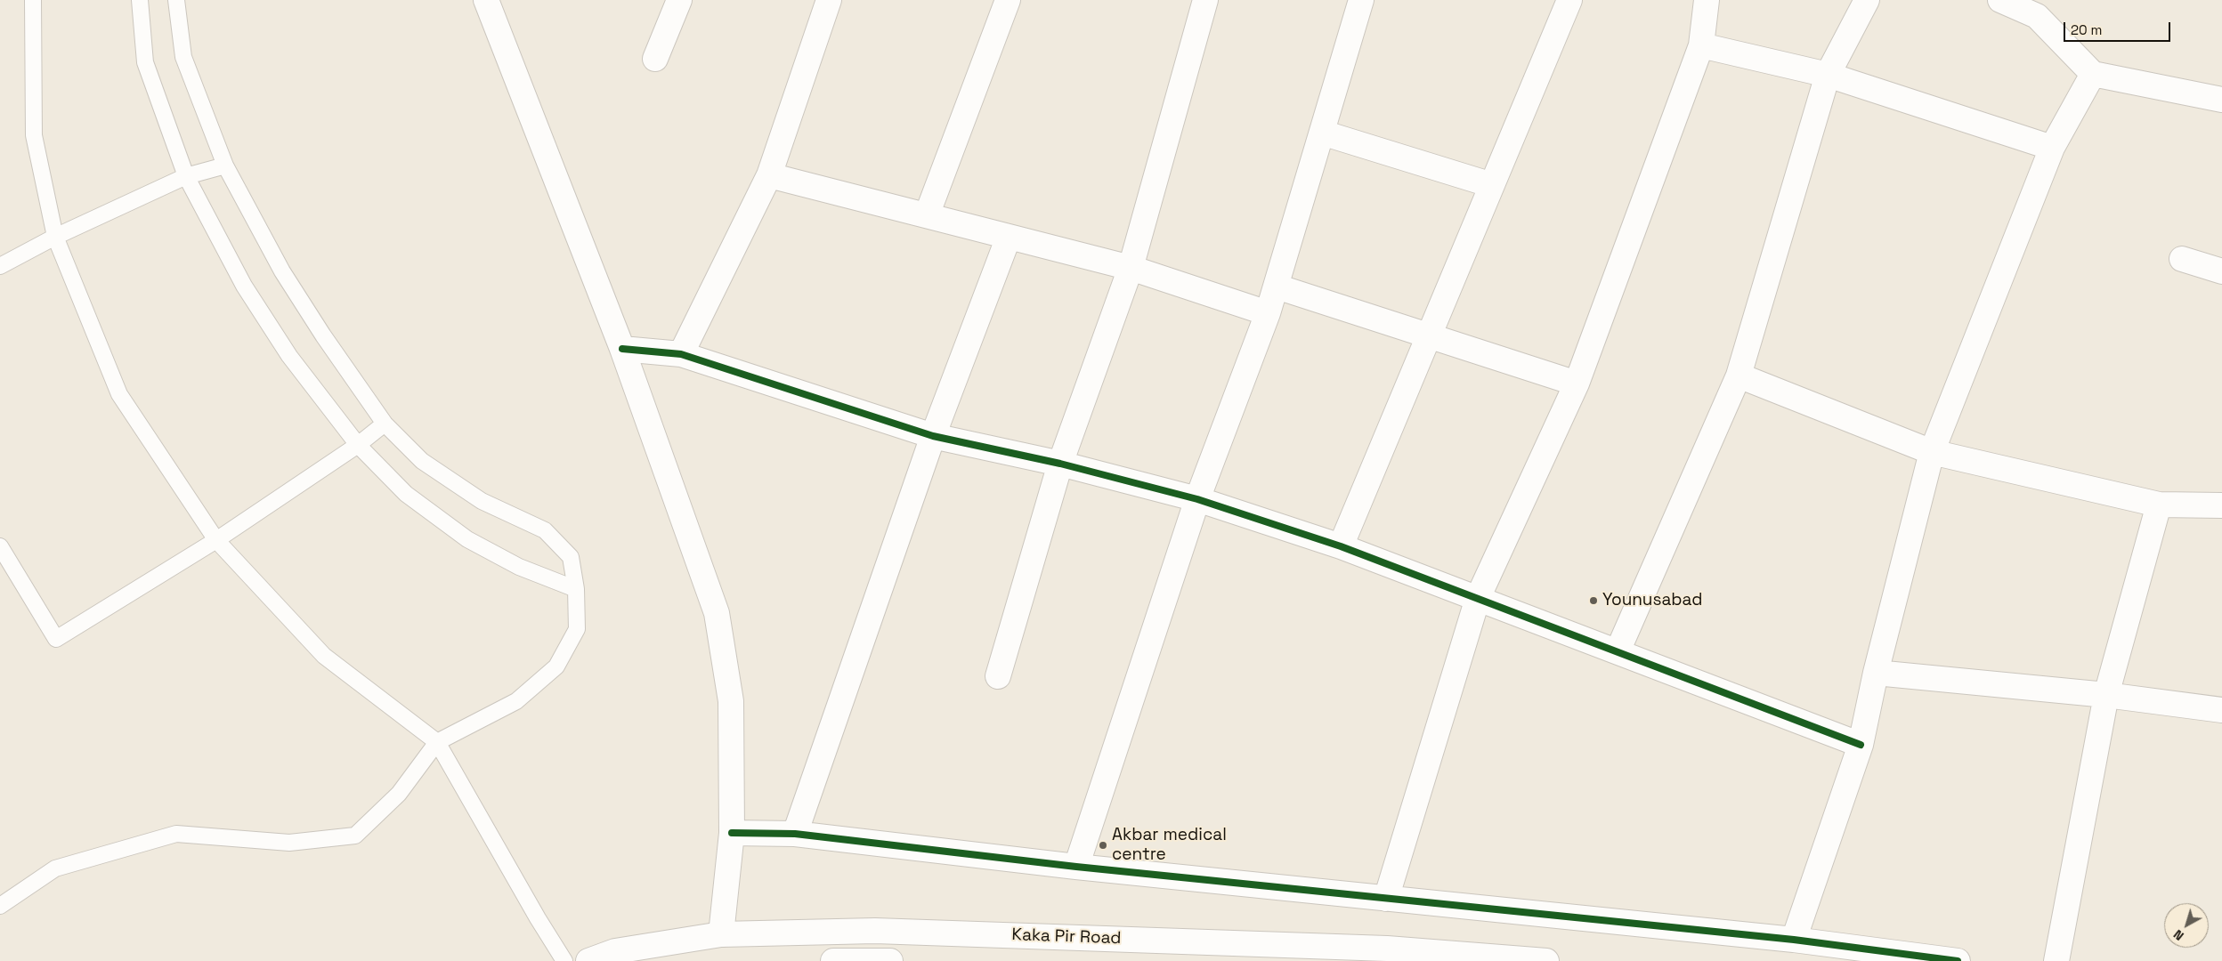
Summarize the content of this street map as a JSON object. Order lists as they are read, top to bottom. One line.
{"streets":{"street":["Kaka Pir Road"]},"places":["Younusabad","Akbar medical centre"],"scale_bar":"20 m","north":"bottom left"}
